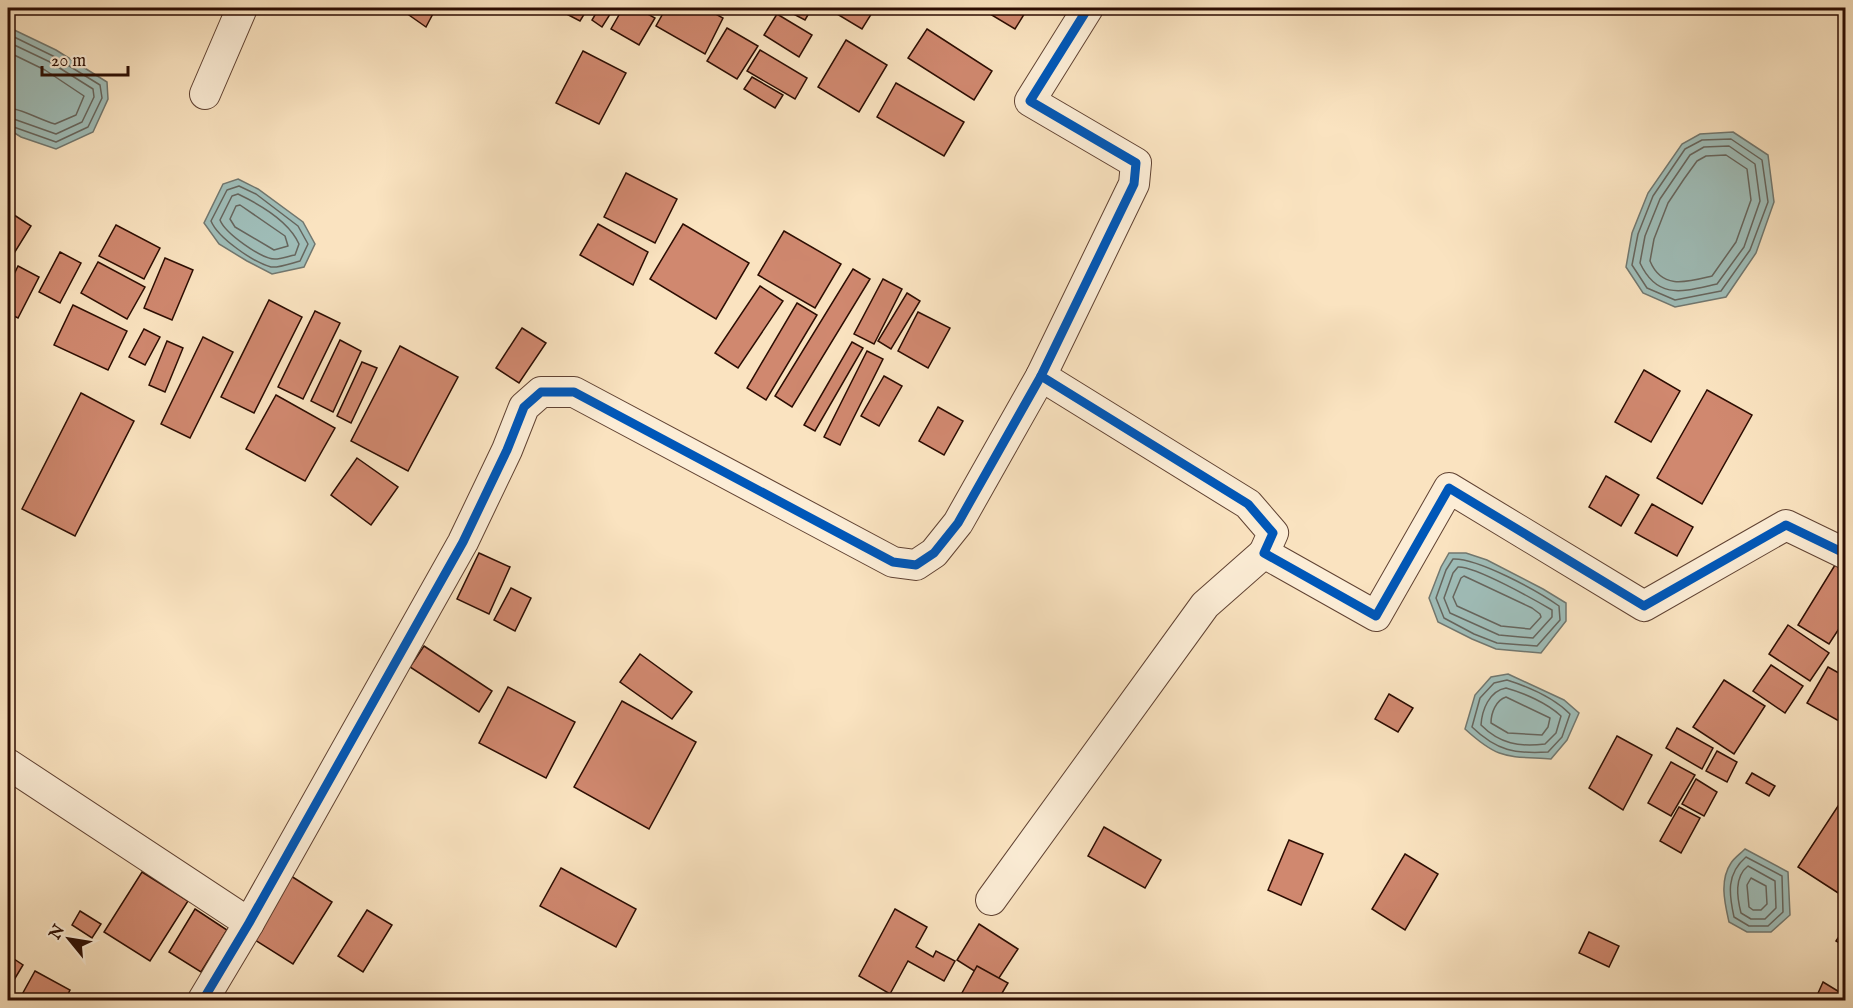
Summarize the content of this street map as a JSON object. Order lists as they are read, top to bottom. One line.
{"scale_bar":"20 m","north":"top left"}
